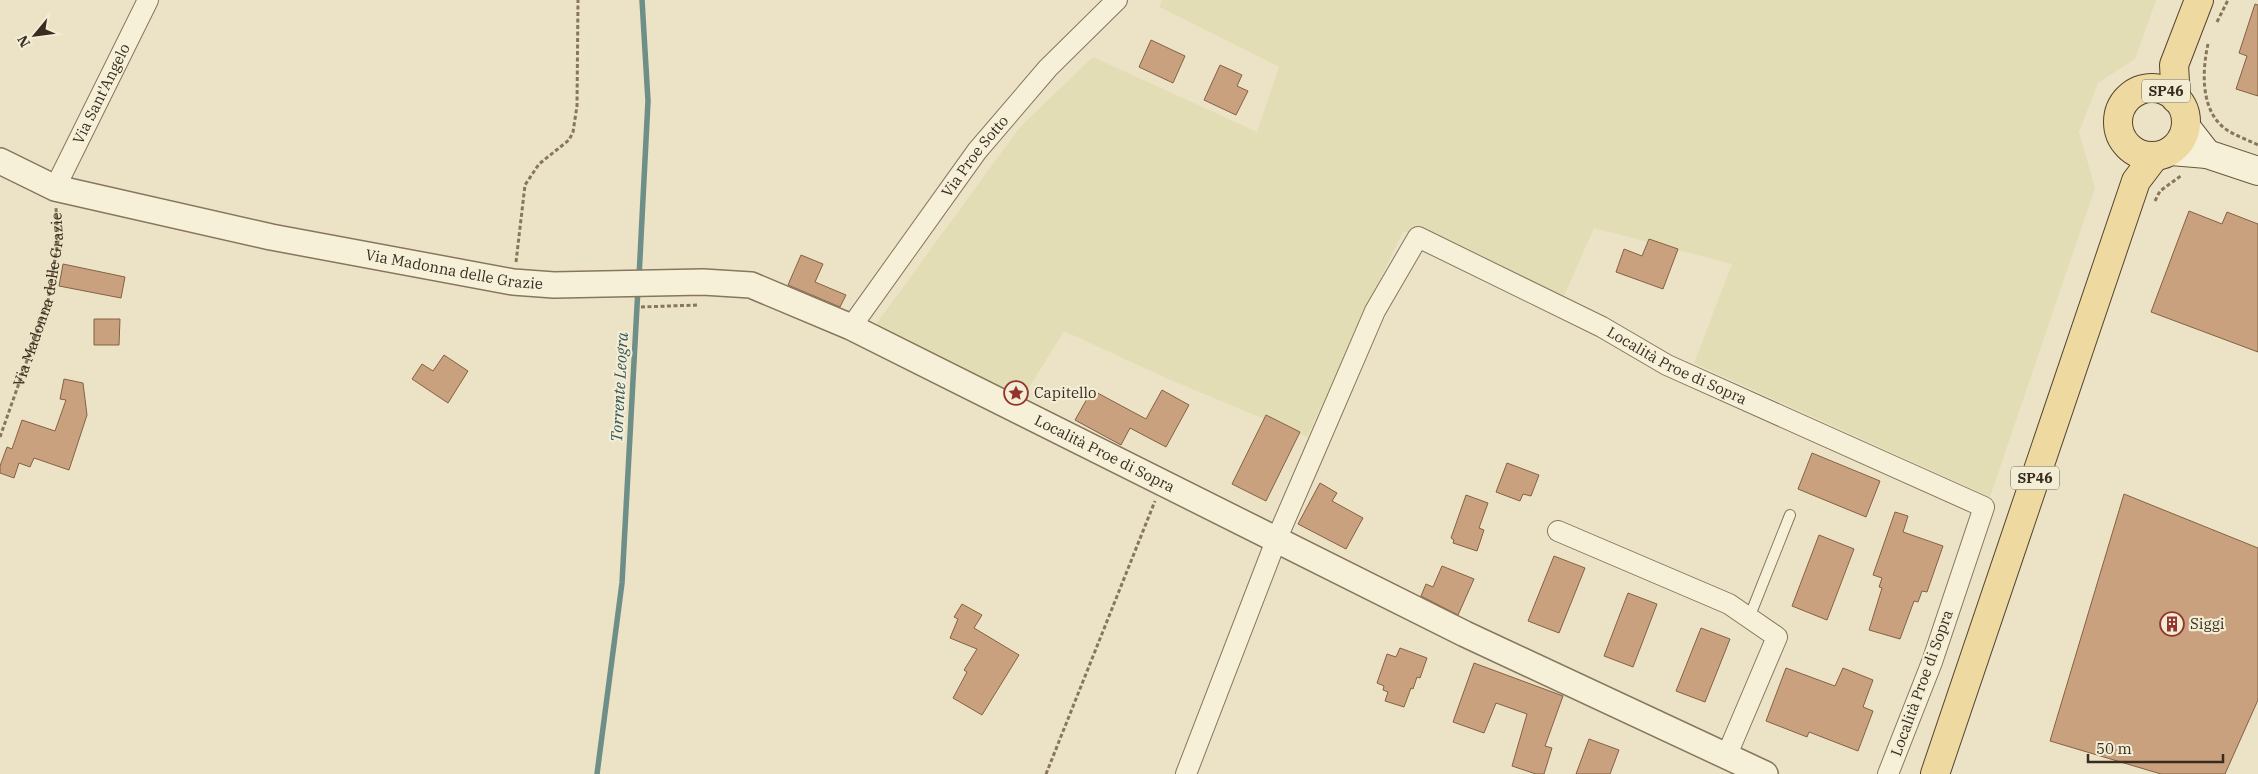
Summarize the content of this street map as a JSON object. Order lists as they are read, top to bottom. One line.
{"streets":{"main road":["SP46"],"street":["Via Sant'Angelo","Via Proe Sotto","Via Madonna delle Grazie","Località Proe di Sopra"]},"crossings":[["Via Sant'Angelo","Via Madonna delle Grazie"],["Via Proe Sotto","Via Madonna delle Grazie"],["Via Proe Sotto","Località Proe di Sopra"],["Via Madonna delle Grazie","Località Proe di Sopra"]],"water":["Torrente Leogra"],"places":{"place":["Capitello"],"building":["Siggi"]},"scale_bar":"50 m","north":"bottom left"}
